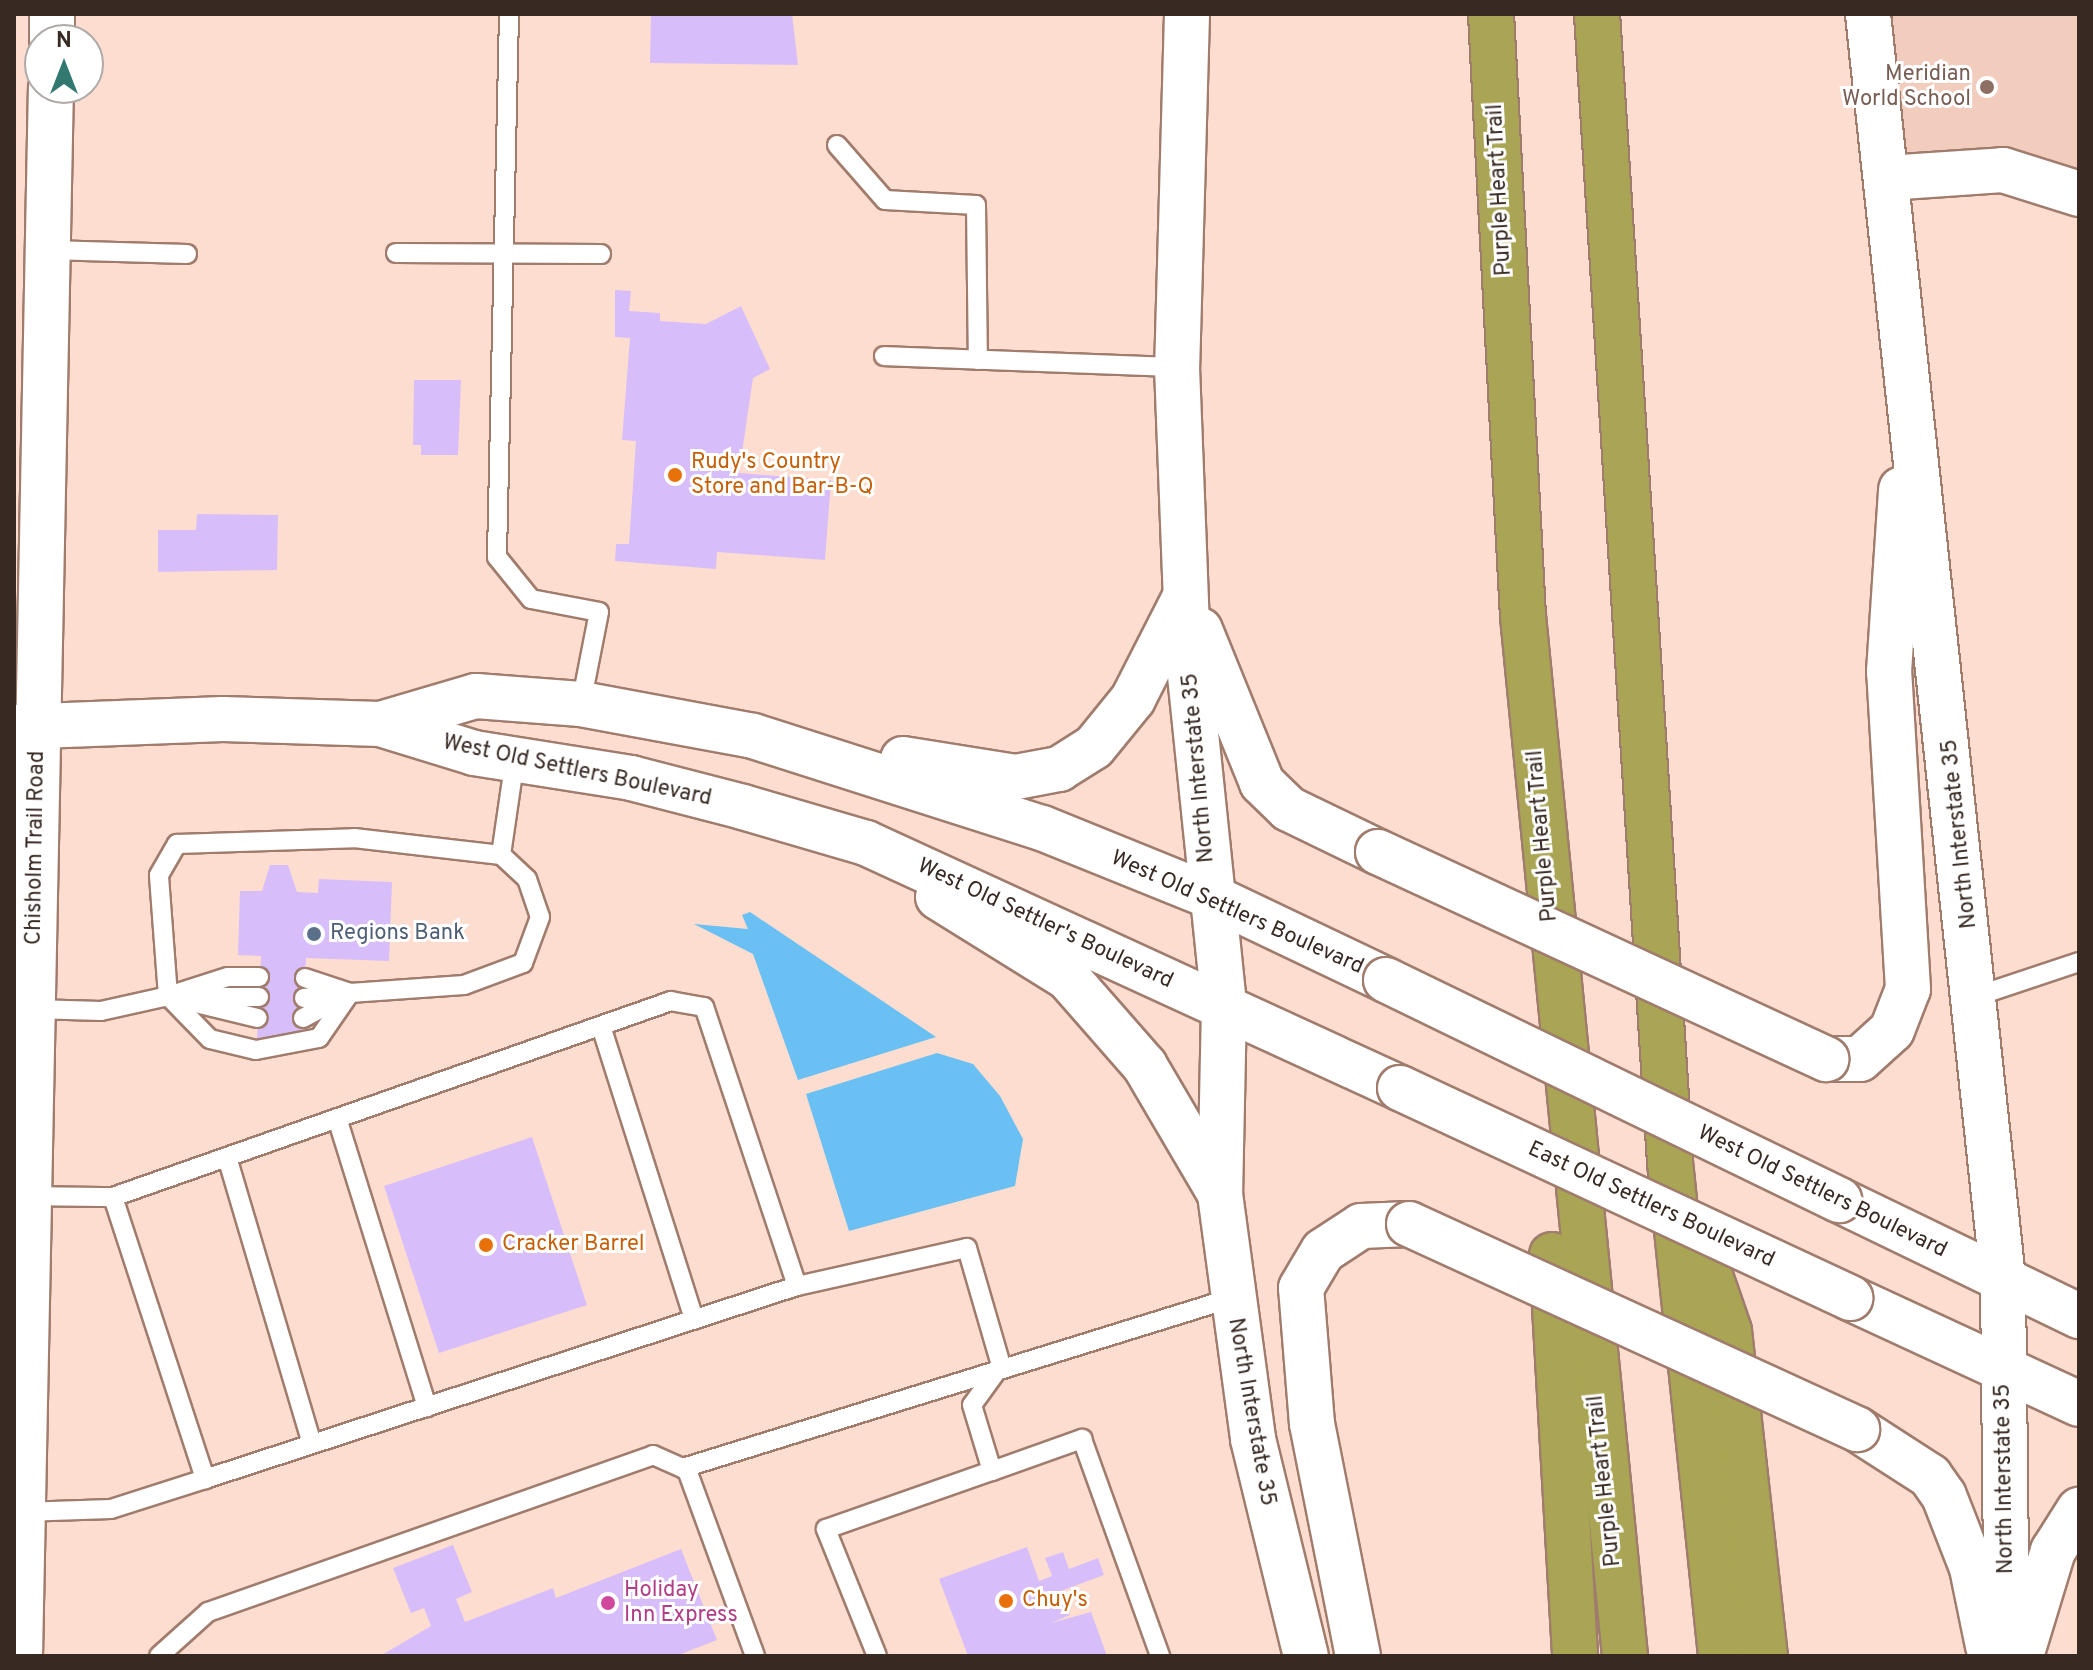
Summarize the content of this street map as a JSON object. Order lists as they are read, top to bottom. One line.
{"streets":{"highway":["Purple Heart Trail"],"main road":["North Interstate 35","West Old Settlers Boulevard","Chisholm Trail Road","West Old Settler's Boulevard","East Old Settlers Boulevard"]},"crossings":[["North Interstate 35","West Old Settlers Boulevard"],["North Interstate 35","West Old Settler's Boulevard"],["North Interstate 35","East Old Settlers Boulevard"],["West Old Settlers Boulevard","Chisholm Trail Road"],["West Old Settlers Boulevard","West Old Settler's Boulevard"],["West Old Settler's Boulevard","East Old Settlers Boulevard"]],"places":["Meridian World School","Rudy's Country Store and Bar-B-Q","Regions Bank","Cracker Barrel","Chuy's","Holiday Inn Express"],"north":"top"}
